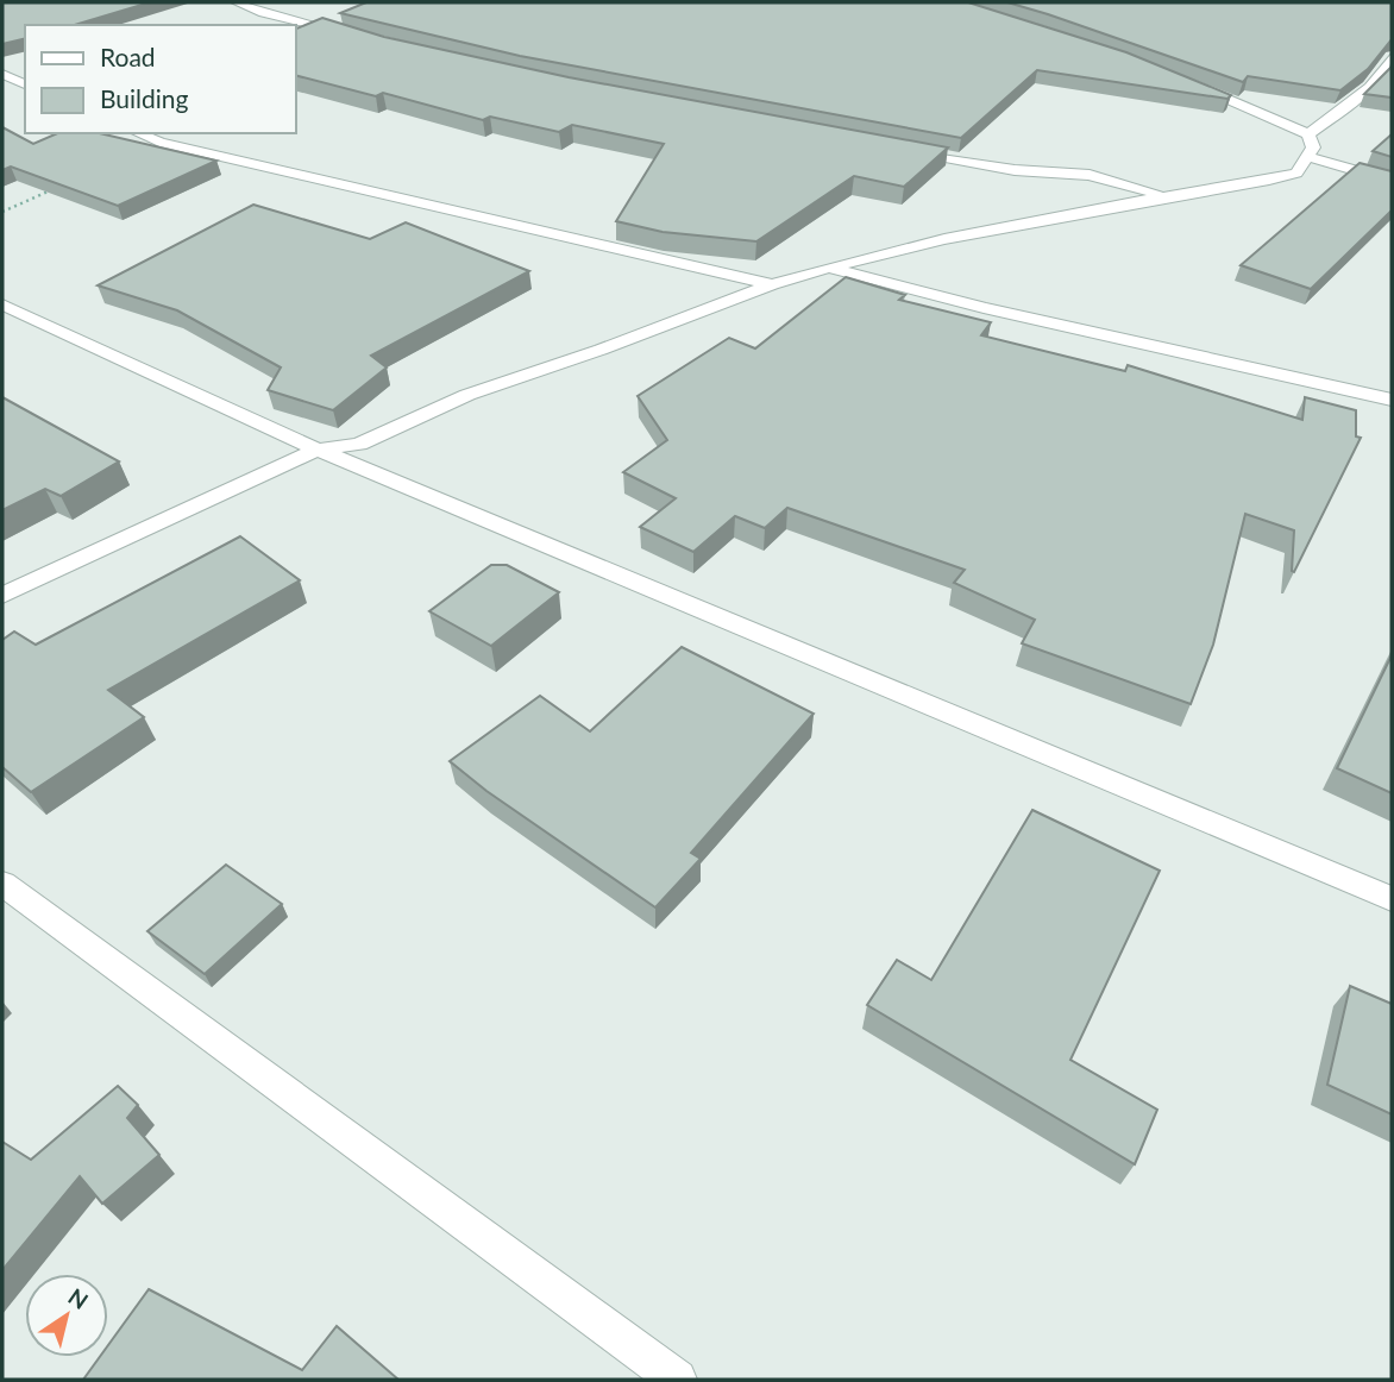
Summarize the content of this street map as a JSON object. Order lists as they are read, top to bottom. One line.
{"legend":["Road","Building"],"north":"top right"}
